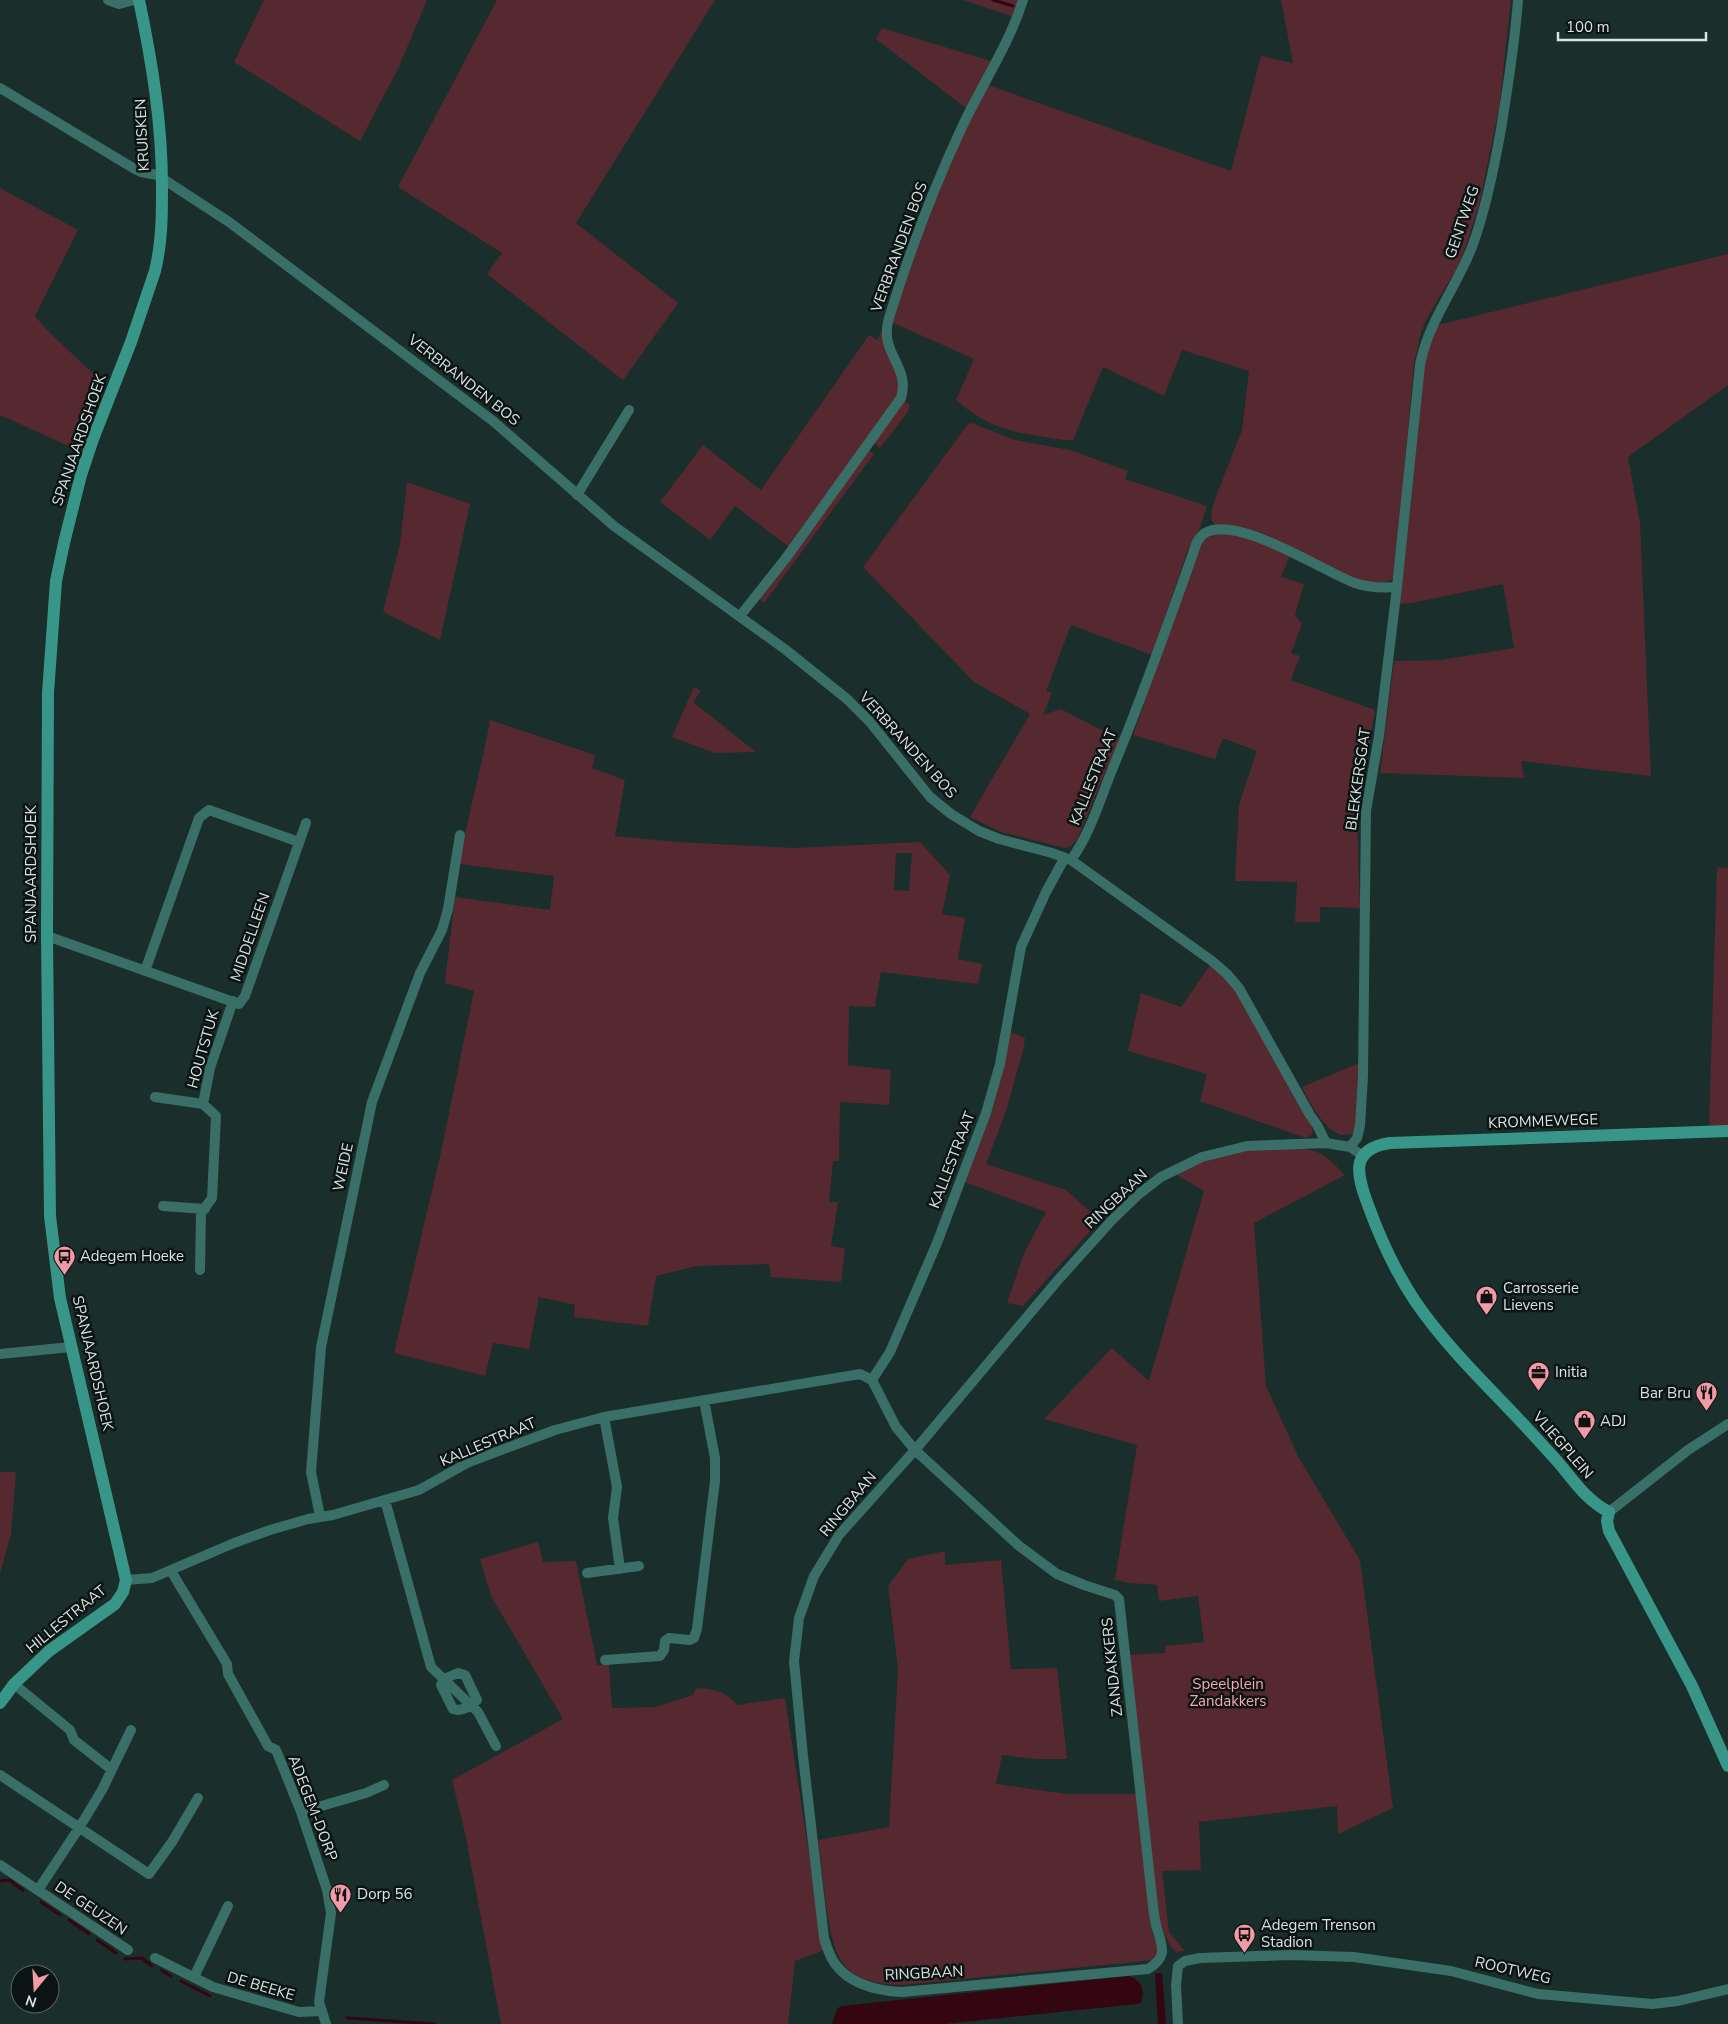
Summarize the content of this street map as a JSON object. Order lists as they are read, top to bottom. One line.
{"streets":{"street":["KRUISKEN","GENTWEG","VERBRANDEN BOS","SPANJAARDSHOEK","KALLESTRAAT","BLEKKERSGAT","MIDDELLEEN","HOUTSTUK","KROMMEWEGE","WEIDE","RINGBAAN","VLIEGPLEIN","HILLESTRAAT","ZANDAKKERS","ADEGEM-DORP","DE GEUZEN","ROOTWEG","DE BEEKE"]},"crossings":[["KRUISKEN","VERBRANDEN BOS"],["KRUISKEN","SPANJAARDSHOEK"],["GENTWEG","BLEKKERSGAT"],["VERBRANDEN BOS","SPANJAARDSHOEK"],["VERBRANDEN BOS","KALLESTRAAT"],["SPANJAARDSHOEK","KALLESTRAAT"],["SPANJAARDSHOEK","MIDDELLEEN"],["SPANJAARDSHOEK","HILLESTRAAT"],["KALLESTRAAT","BLEKKERSGAT"],["KALLESTRAAT","WEIDE"],["KALLESTRAAT","HILLESTRAAT"],["KALLESTRAAT","ADEGEM-DORP"],["BLEKKERSGAT","RINGBAAN"],["MIDDELLEEN","HOUTSTUK"],["KROMMEWEGE","RINGBAAN"],["KROMMEWEGE","VLIEGPLEIN"],["RINGBAAN","VLIEGPLEIN"],["RINGBAAN","ZANDAKKERS"],["ADEGEM-DORP","DE BEEKE"]],"parks":["Speelplein Zandakkers"],"places":{"bus stop":["Adegem Hoeke","Adegem Trenson Stadion"],"shop":["Carrosserie Lievens","ADJ"],"office":["Initia"],"restaurant":["Bar Bru","Dorp 56"]},"scale_bar":"100 m","north":"bottom"}
